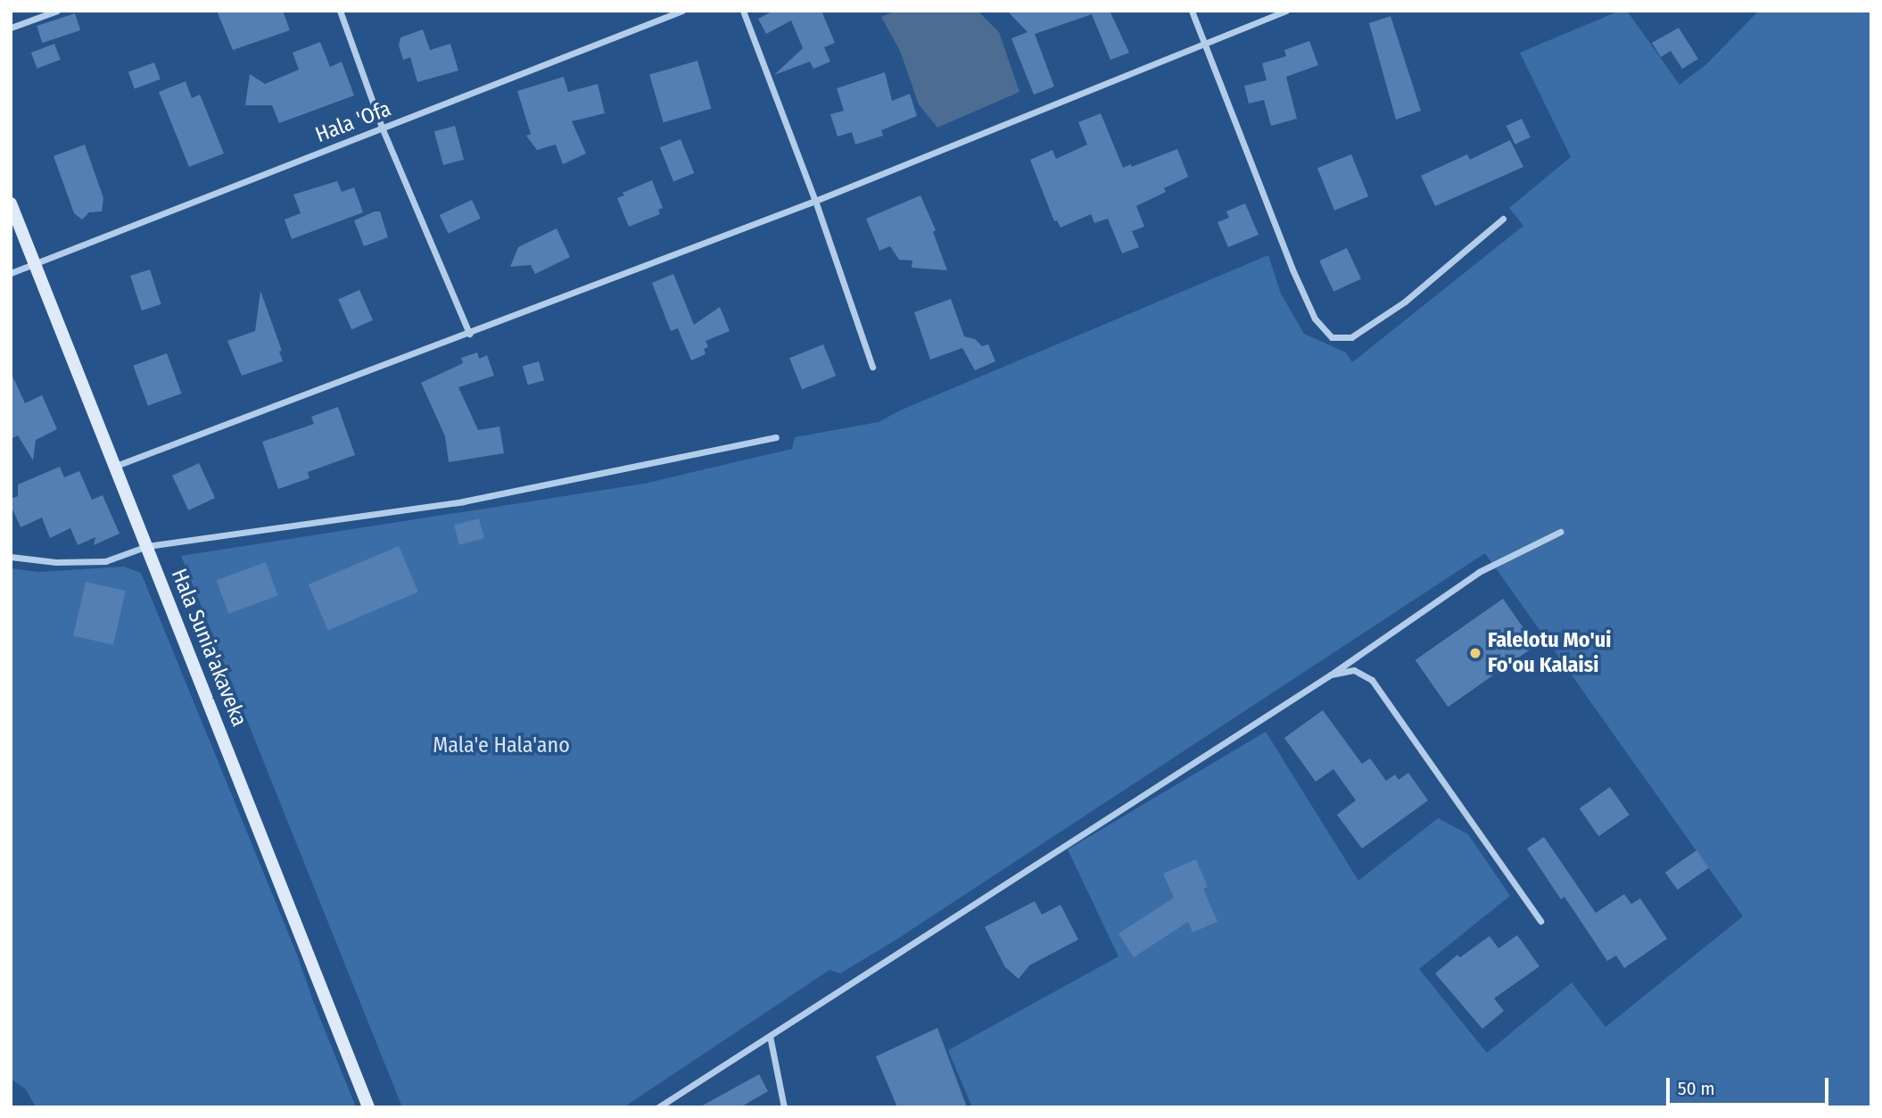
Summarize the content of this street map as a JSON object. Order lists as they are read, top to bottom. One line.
{"streets":{"street":["Hala 'Ofa","Hala Sunia'akaveka"]},"crossings":[["Hala 'Ofa","Hala Sunia'akaveka"]],"parks":["Mala'e Hala'ano"],"places":["Falelotu Mo'ui Fo'ou Kalaisi"],"scale_bar":"50 m"}
